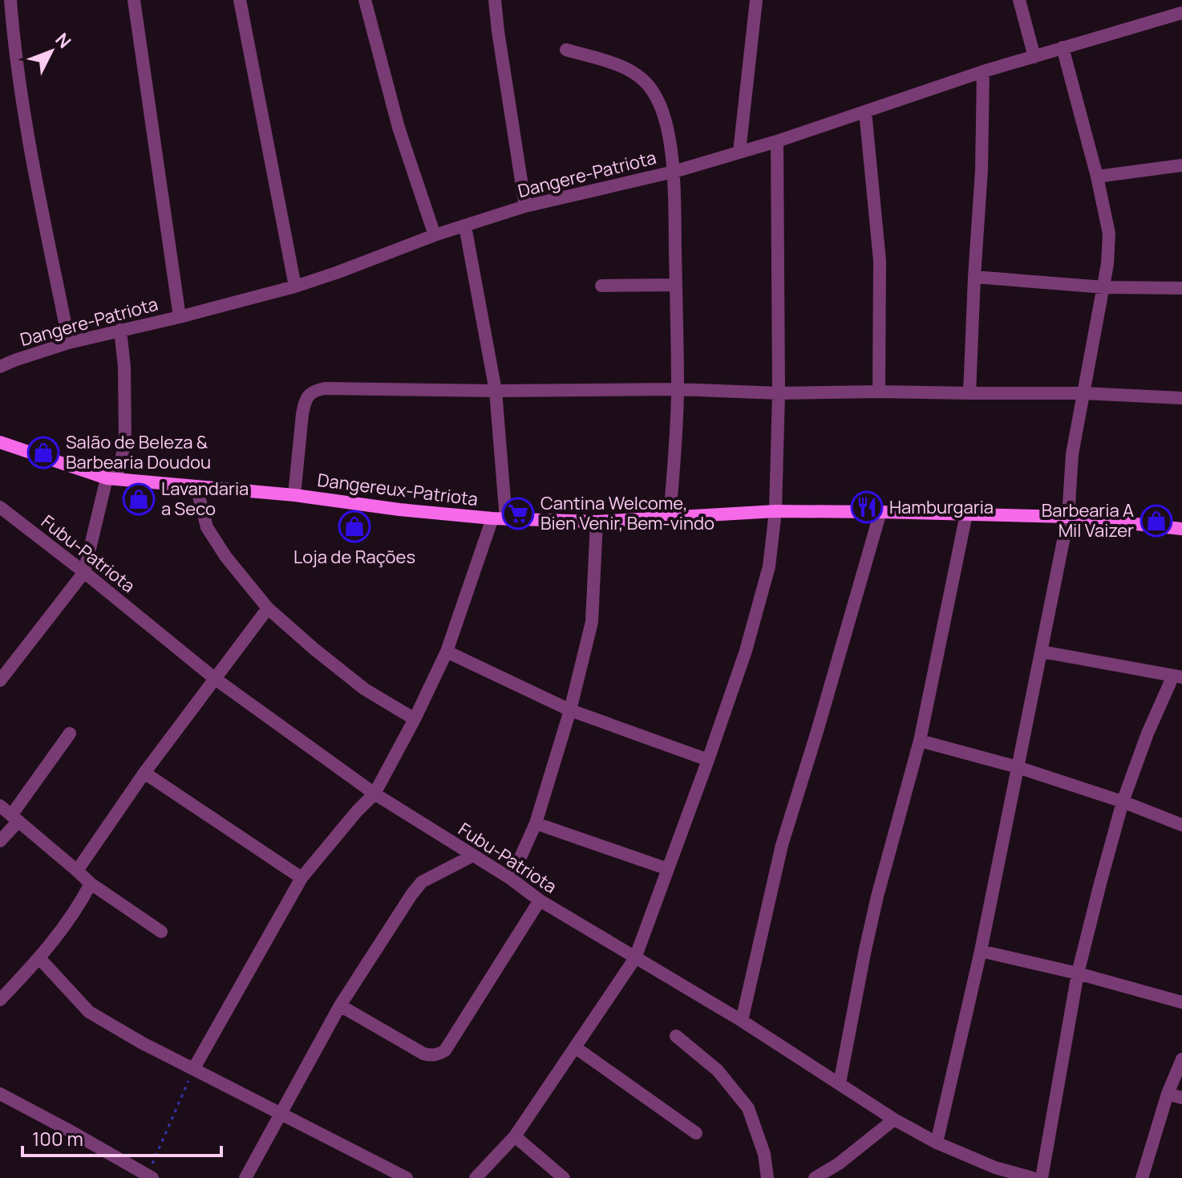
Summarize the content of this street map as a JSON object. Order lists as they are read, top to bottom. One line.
{"streets":{"street":["Dangere-Patriota","Dangereux-Patriota","Fubu-Patriota"]},"places":{"shop":["Salão de Beleza & Barbearia Doudou","Lavandaria a Seco","Barbearia A Mil Vaizer","Loja de Rações"],"restaurant":["Hamburgaria"],"supermarket":["Cantina Welcome, Bien Venir, Bem-vindo"]},"scale_bar":"100 m","north":"top right"}
